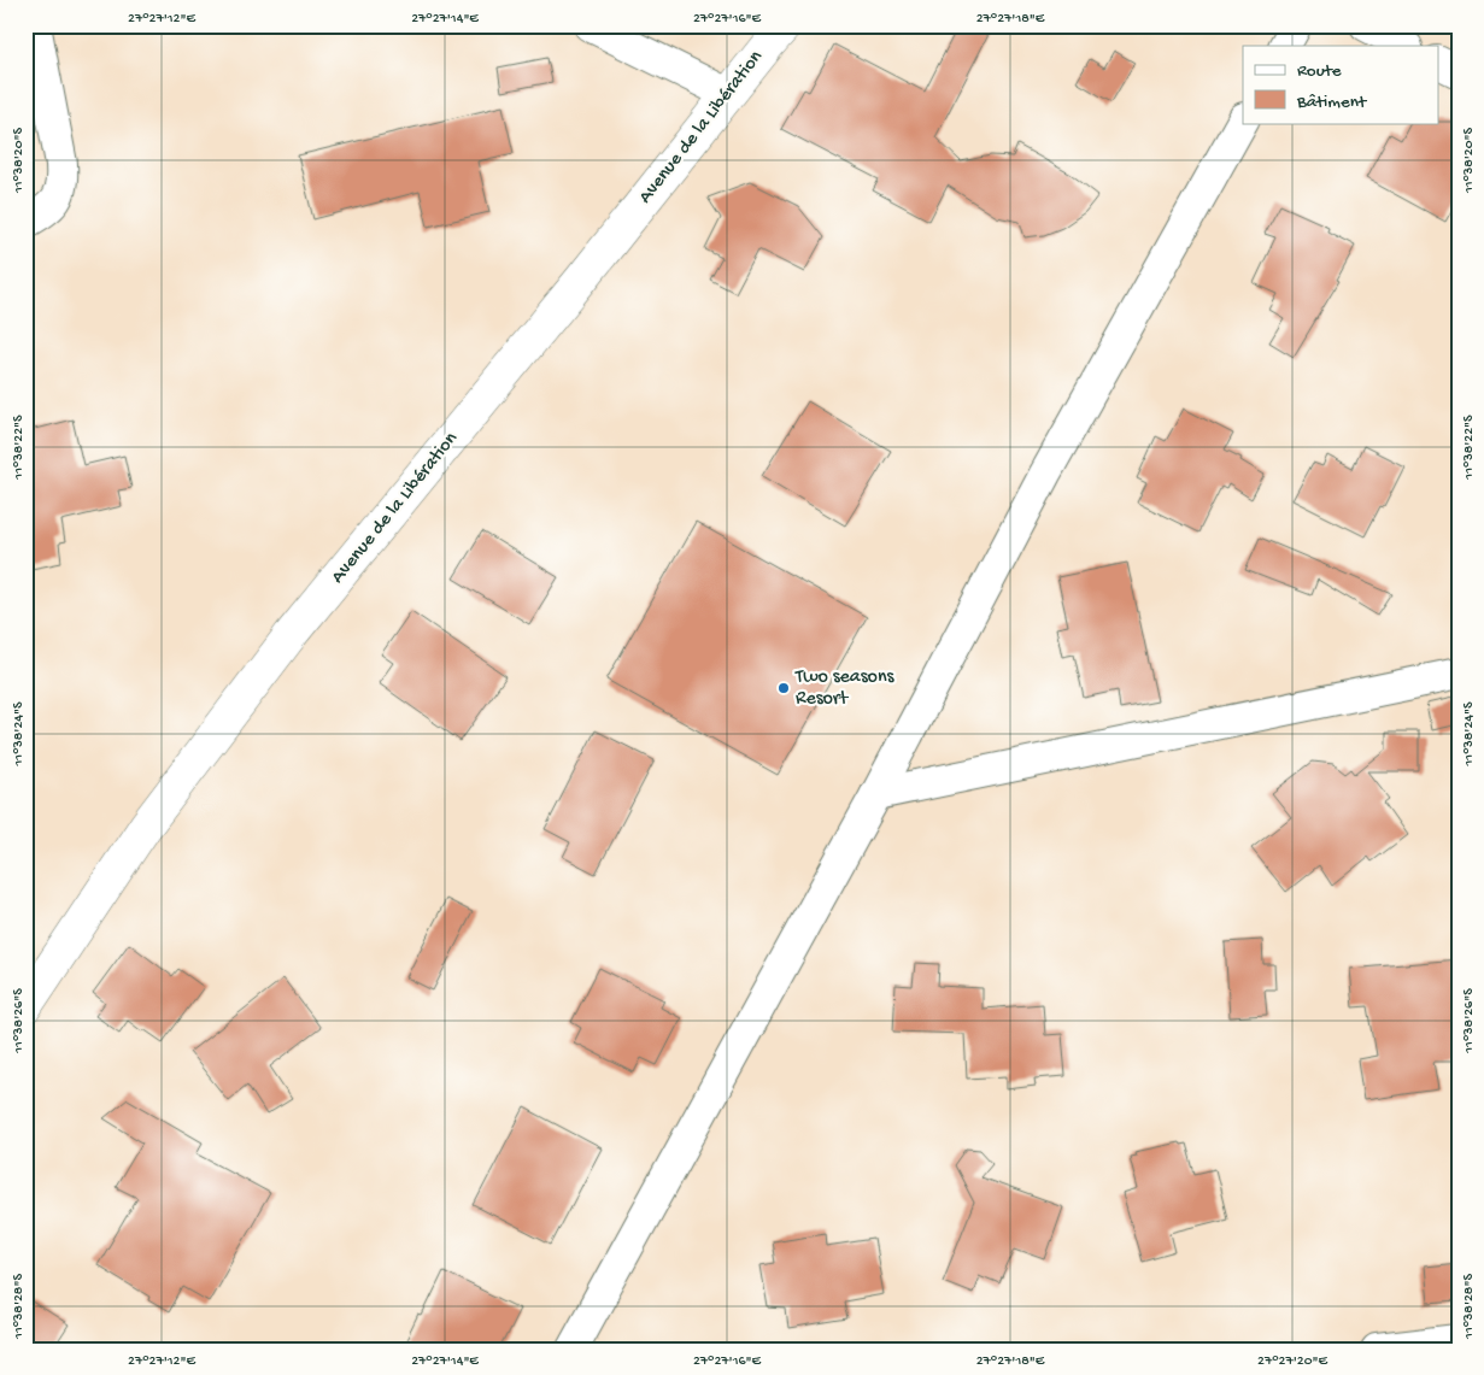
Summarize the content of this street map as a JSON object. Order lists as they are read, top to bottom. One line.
{"streets":{"street":["Avenue de la Libération"]},"places":["Two seasons Resort"],"legend":["Route","Bâtiment"],"coordinates":["27°27'12\"E","27°27'14\"E","27°27'16\"E","27°27'18\"E","11°38'20\"S","11°38'22\"S","11°38'24\"S","11°38'26\"S","11°38'28\"S","27°27'20\"E"]}
